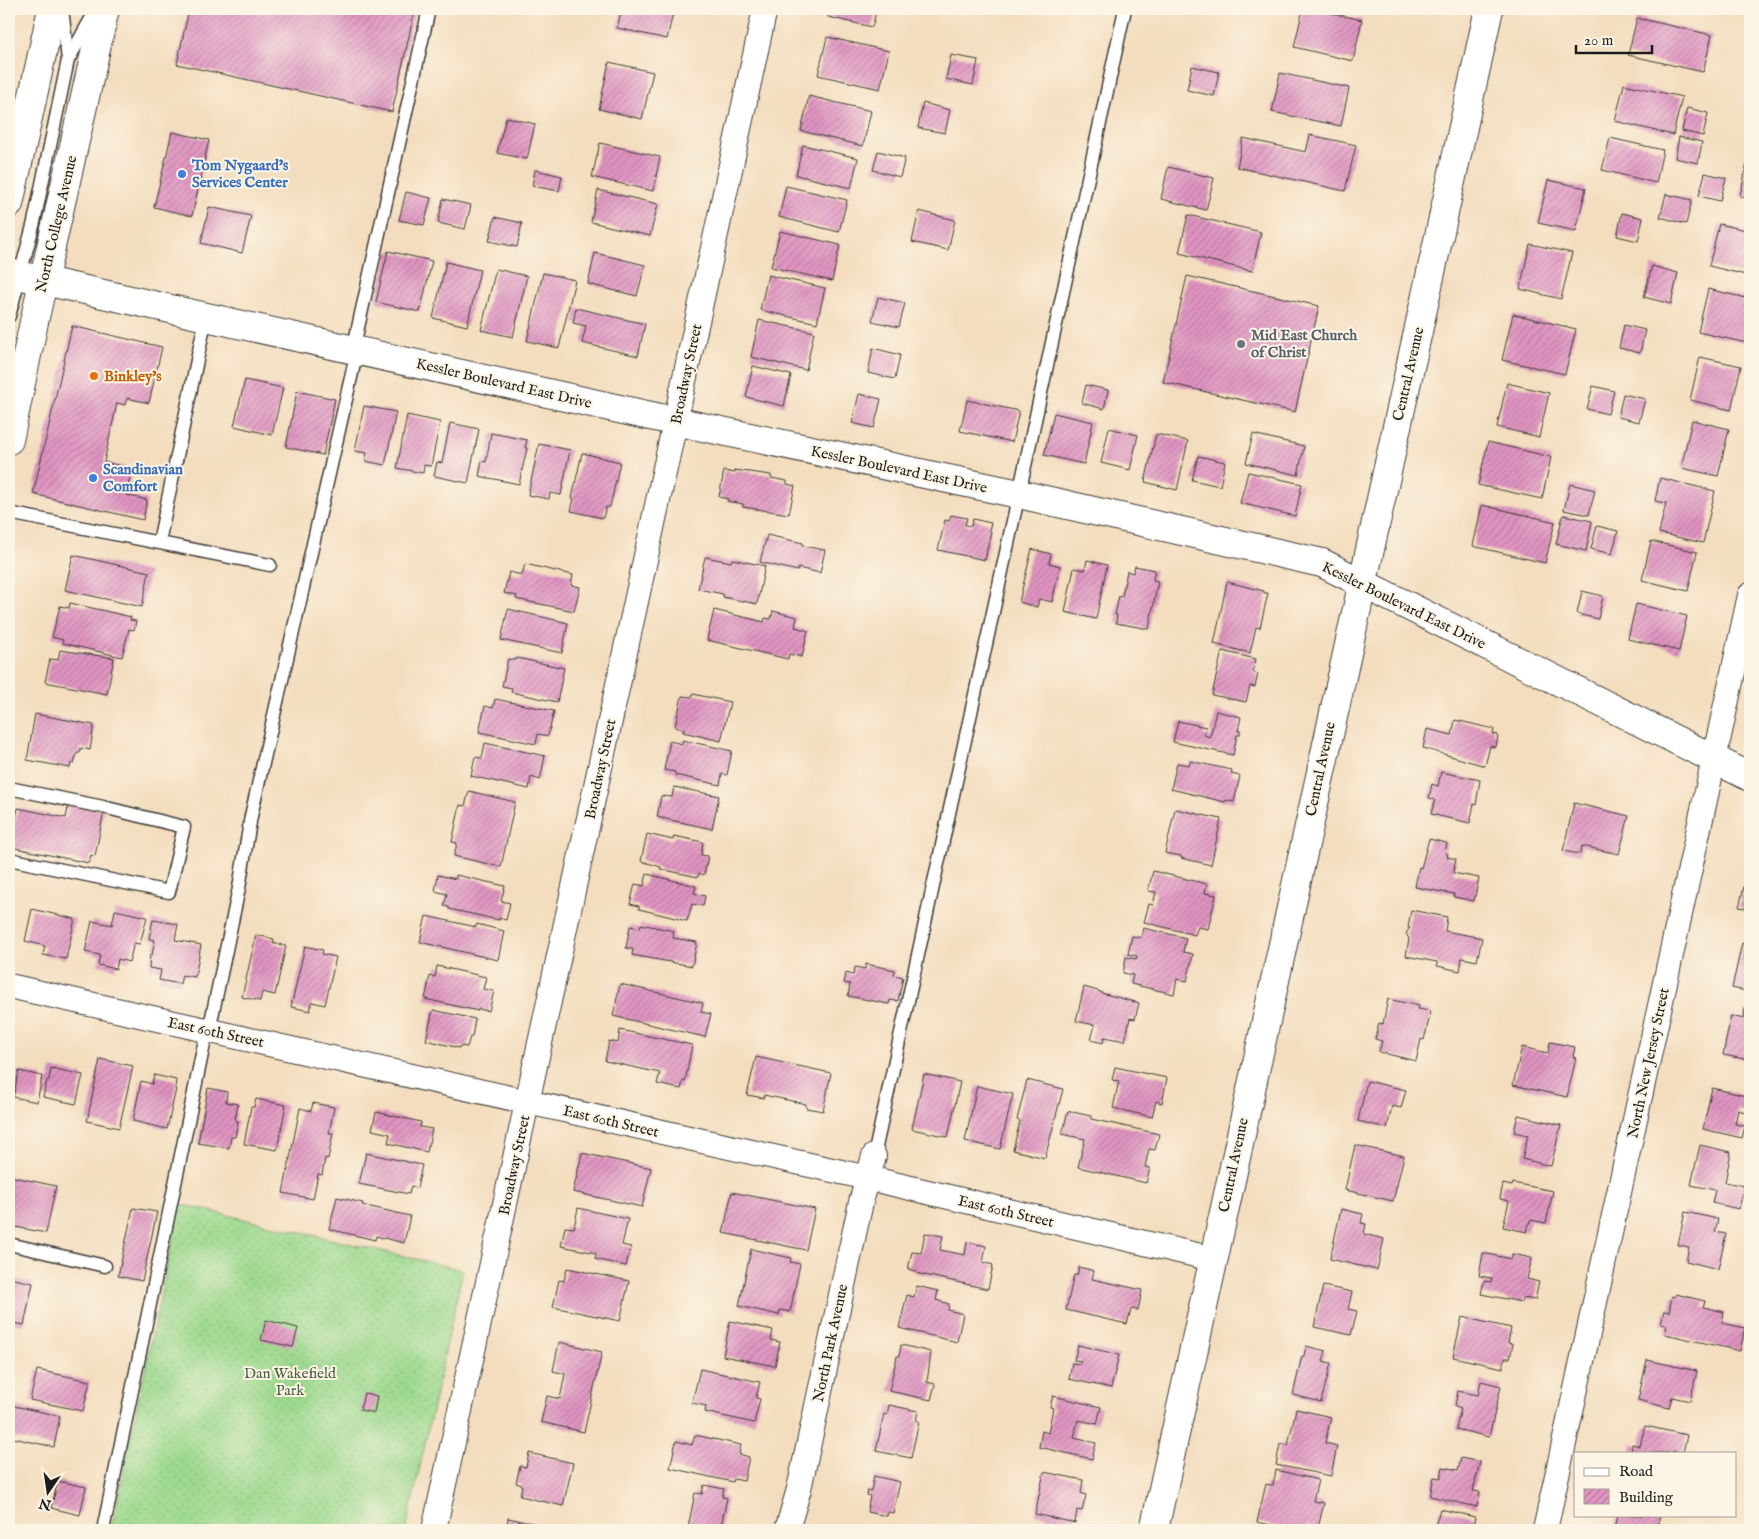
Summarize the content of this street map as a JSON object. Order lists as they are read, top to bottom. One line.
{"streets":{"main road":["North College Avenue","Central Avenue","Kessler Boulevard East Drive"],"street":["Broadway Street","East 60th Street","North New Jersey Street","North Park Avenue"]},"crossings":[["North College Avenue","Kessler Boulevard East Drive"],["Broadway Street","Kessler Boulevard East Drive"],["Broadway Street","East 60th Street"],["Central Avenue","Kessler Boulevard East Drive"],["Central Avenue","East 60th Street"],["Kessler Boulevard East Drive","North New Jersey Street"],["East 60th Street","North Park Avenue"]],"parks":["Dan Wakefield Park"],"places":["Tom Nygaard's Services Center","Mid East Church of Christ","Binkley's","Scandinavian Comfort"],"legend":["Road","Building"],"scale_bar":"20 m","north":"bottom"}
